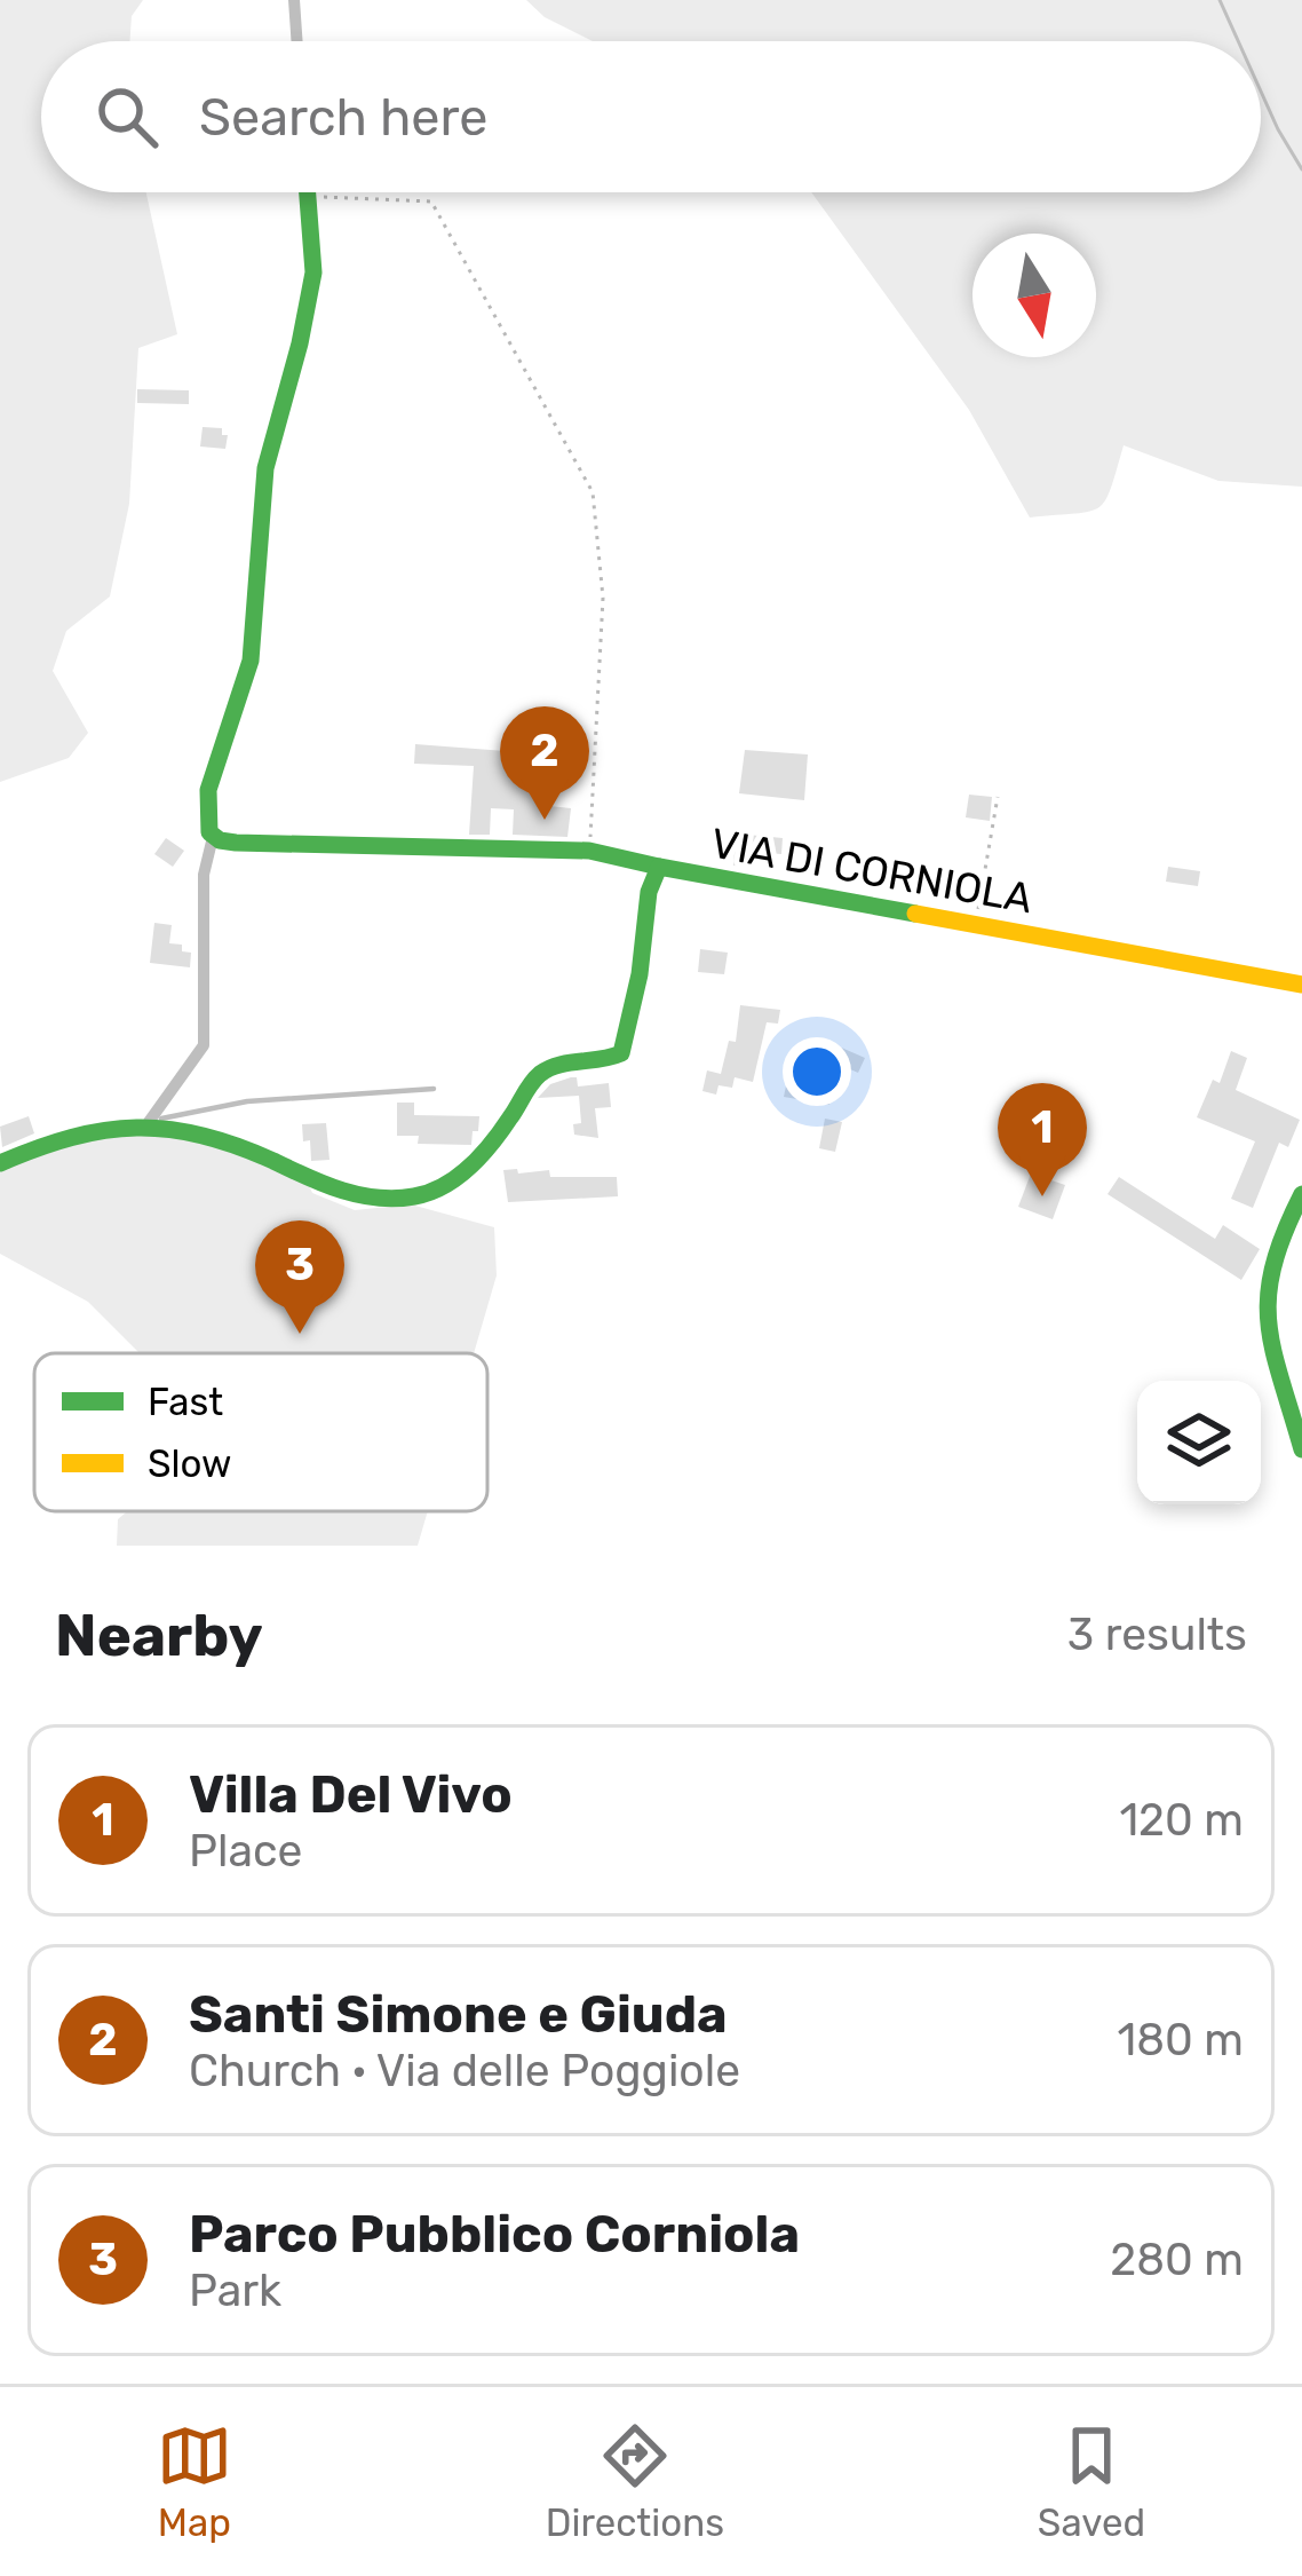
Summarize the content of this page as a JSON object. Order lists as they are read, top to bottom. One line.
{"streets":{"street":["VIA DI CORNIOLA"]},"legend":["Fast","Slow"],"north":"bottom","page":{"search":"Search here","pins":["2","1","3"],"heading":["Nearby","3 results"],"list":[{"mark":"1","name":"Villa Del Vivo","note":"Place","value":"120 m"},{"mark":"2","name":"Santi Simone e Giuda","note":"Church · Via delle Poggiole","value":"180 m"},{"mark":"3","name":"Parco Pubblico Corniola","note":"Park","value":"280 m"}],"nav":["Map","Directions","Saved"]}}
